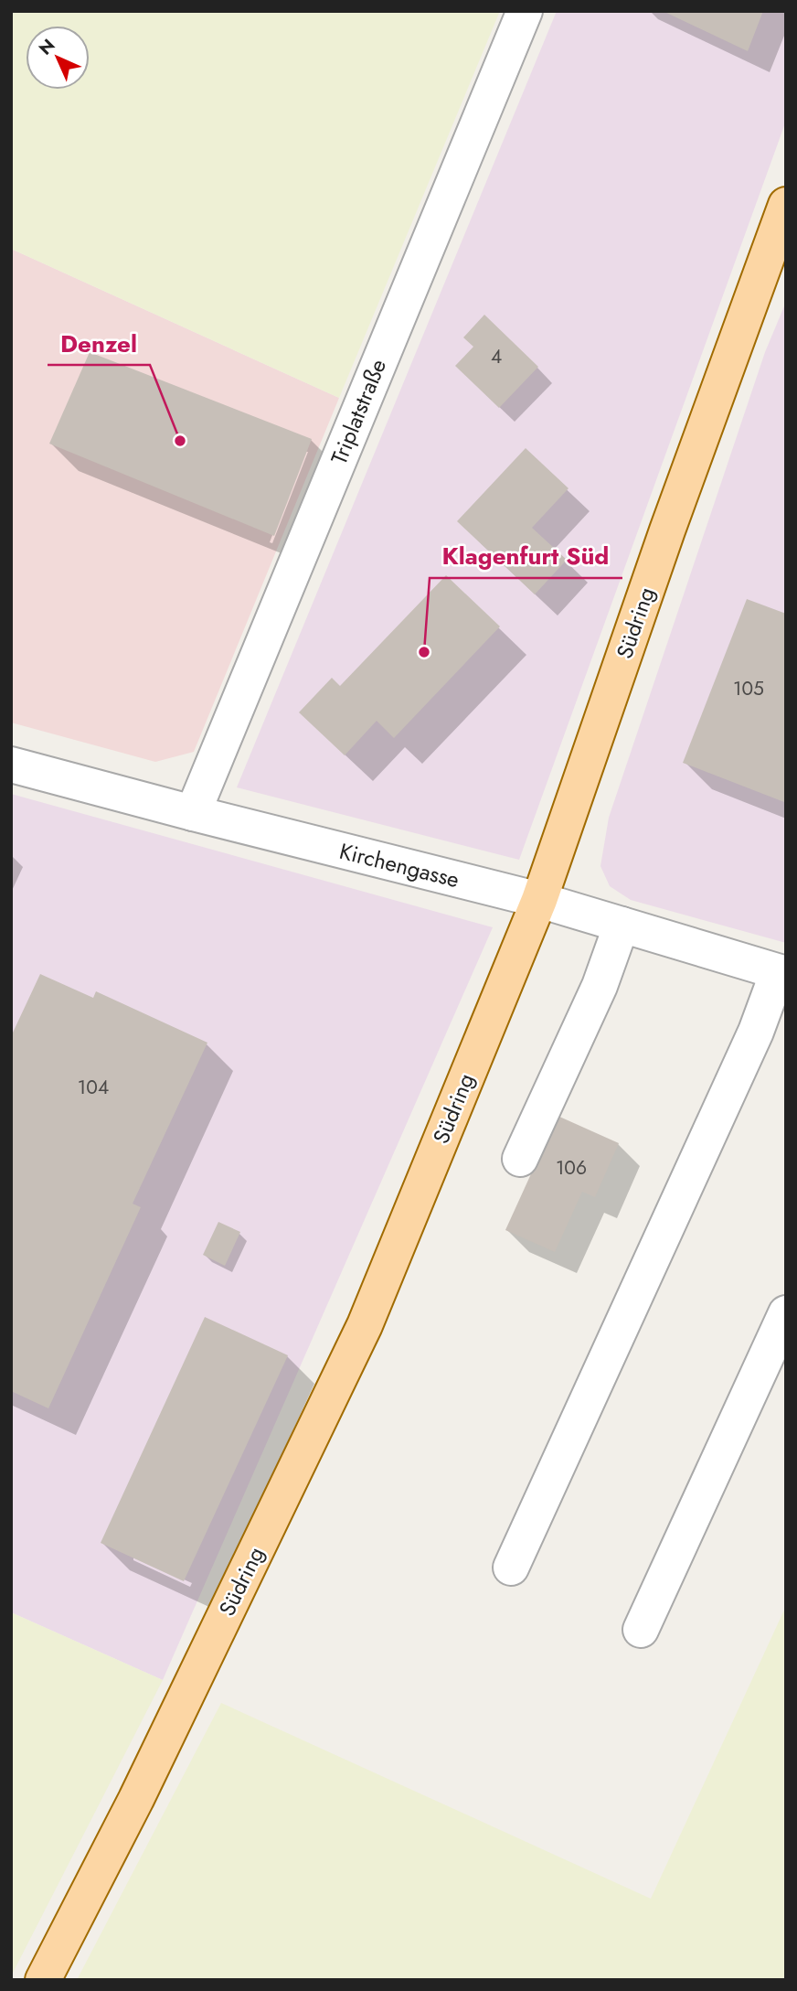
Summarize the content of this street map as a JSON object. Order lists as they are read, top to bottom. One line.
{"streets":{"main road":["Südring"],"street":["Triplatstraße","Kirchengasse"]},"crossings":[["Triplatstraße","Kirchengasse"],["Südring","Kirchengasse"]],"places":["Denzel","Klagenfurt Süd"],"house_numbers":["4","105","104","106"],"north":"top left"}
